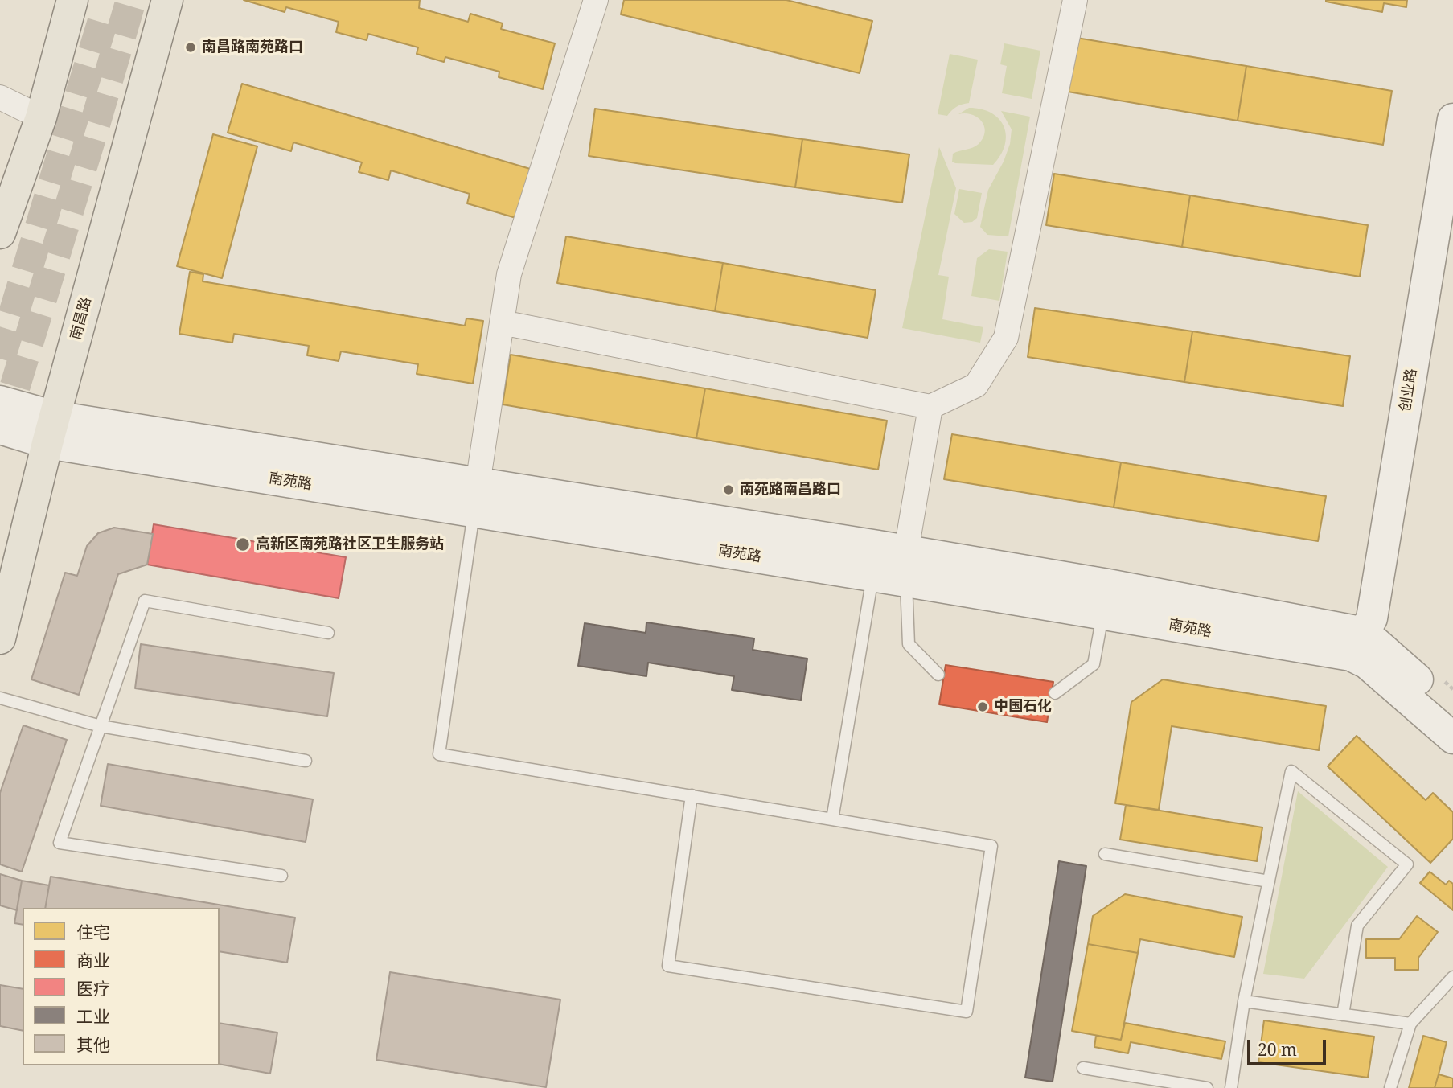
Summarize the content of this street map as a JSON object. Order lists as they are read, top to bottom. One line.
{"streets":{"main road":["南昌路"],"street":["创业路","南苑路"]},"crossings":[["南昌路","南苑路"],["创业路","南苑路"]],"places":["南昌路南苑路口","南苑路南昌路口","高新区南苑路社区卫生服务站","中国石化"],"legend":["住宅","商业","医疗","工业","其他"],"scale_bar":"20 m"}
